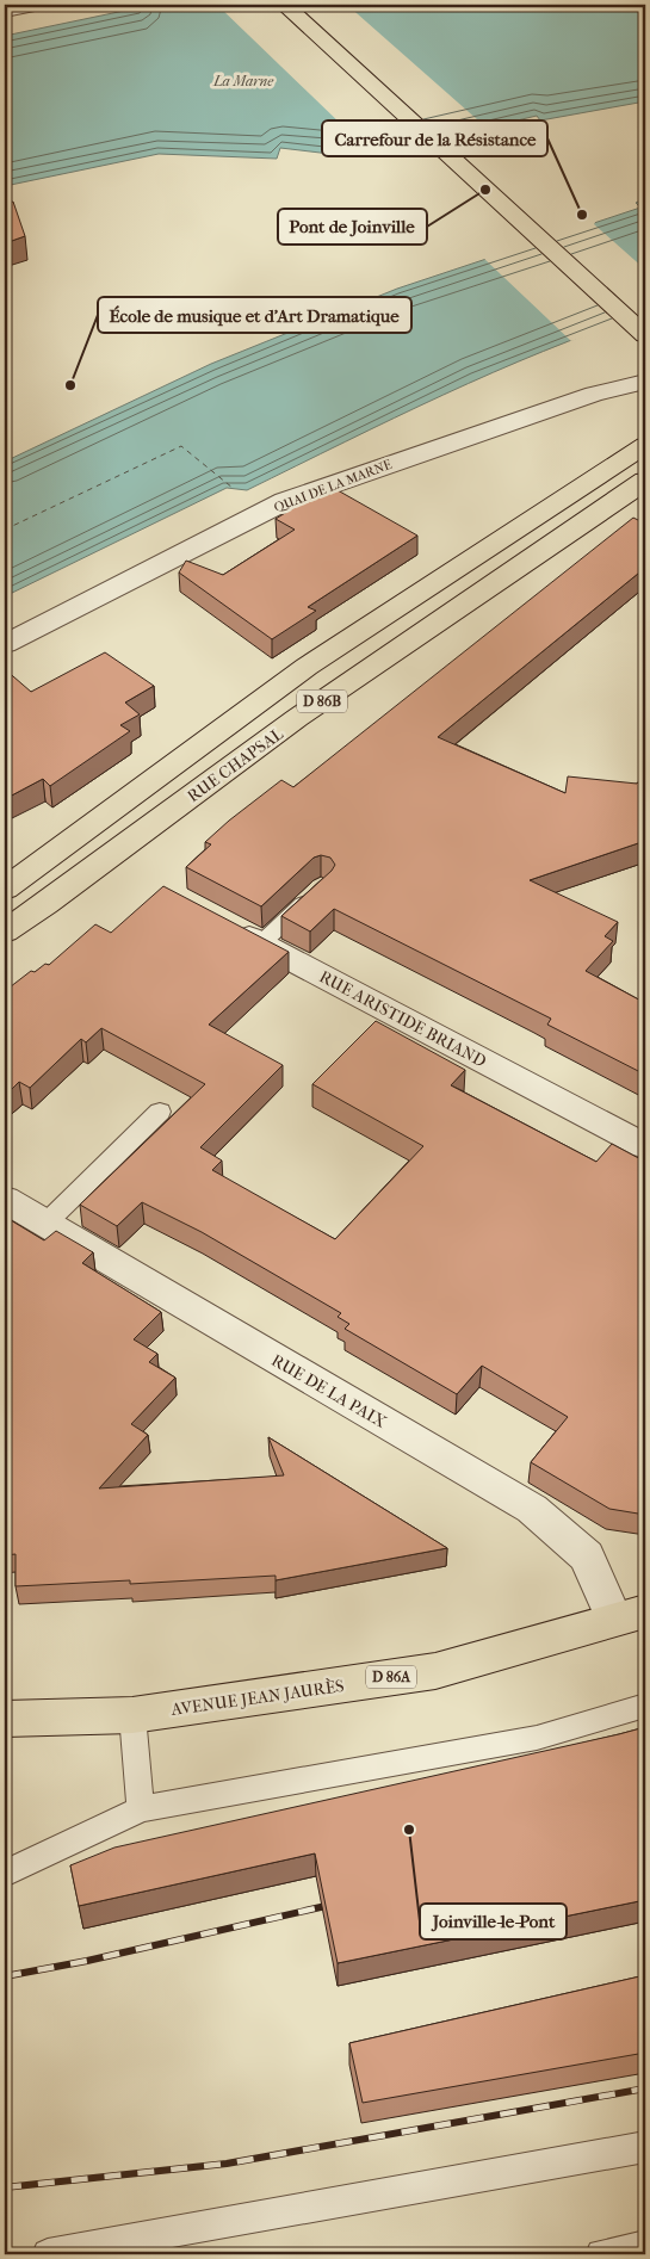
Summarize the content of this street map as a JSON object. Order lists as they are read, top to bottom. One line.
{"streets":{"main road":["D 86B","RUE CHAPSAL","D 86A","AVENUE JEAN JAURÈS"],"street":["QUAI DE LA MARNE","RUE ARISTIDE BRIAND","RUE DE LA PAIX"]},"crossings":[["RUE DE LA PAIX","AVENUE JEAN JAURÈS"]],"water":["La Marne"],"places":["Pont de Joinville","Carrefour de la Résistance","École de musique et d’Art Dramatique","Joinville-le-Pont"]}
